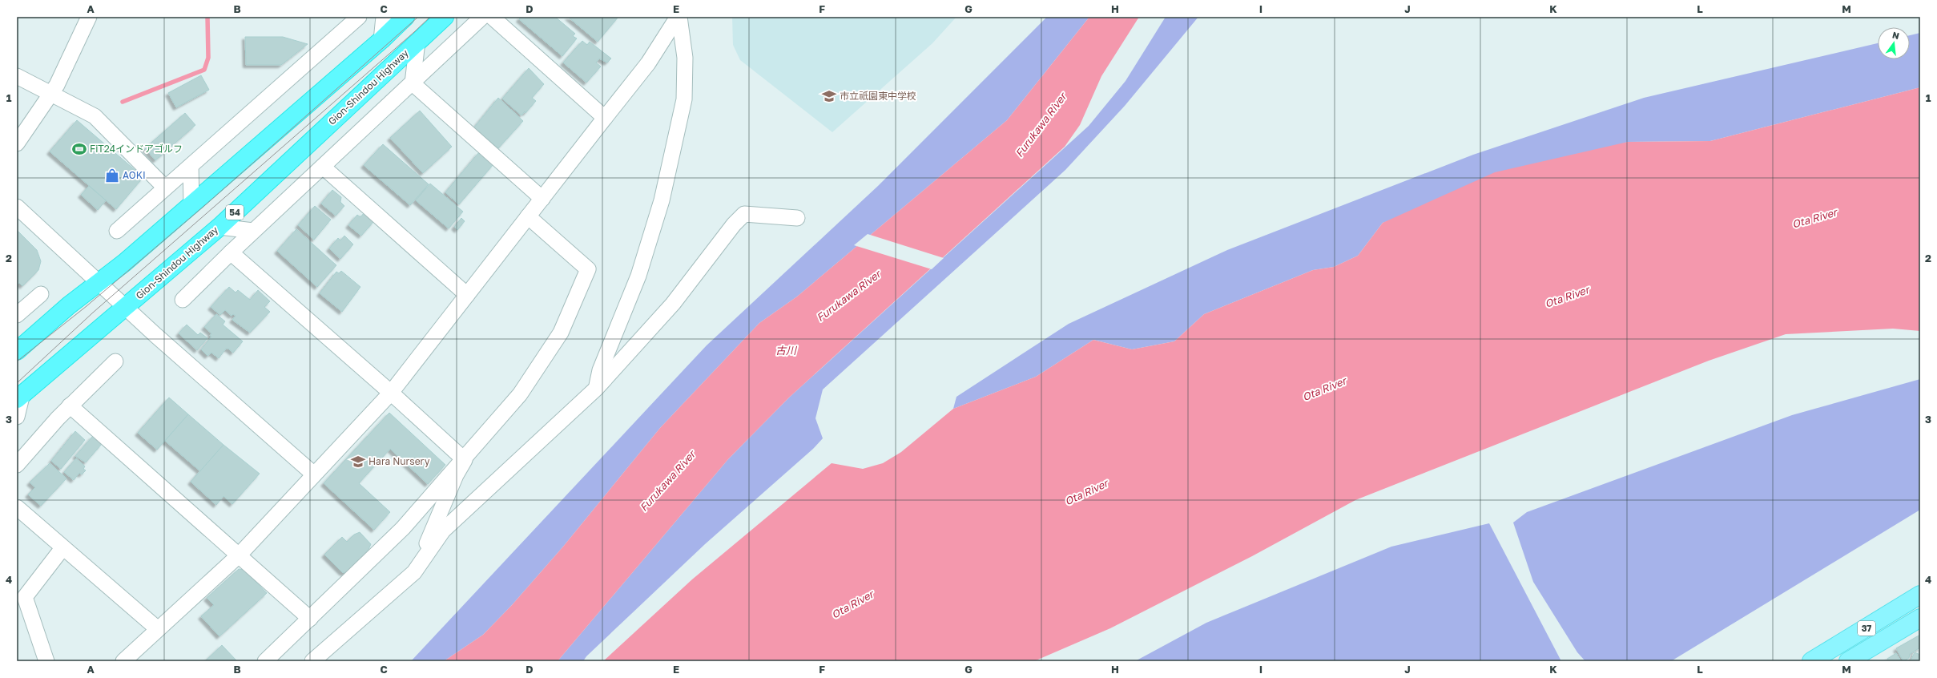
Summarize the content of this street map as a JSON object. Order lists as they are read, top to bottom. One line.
{"streets":{"highway":["Gion-Shindou Highway","54"],"main road":["37"]},"water":["Furukawa River","Ota River","古川"],"places":{"school or university":["市立祇園東中学校","Hara Nursery"],"sports":["FiT24インドアゴルフ"],"shop":["AOKI"]},"north":"top","grid":{"columns":["A","B","C","D","E","F","G","H","I","J","K","L","M"],"rows":["1","2","3","4"]}}
